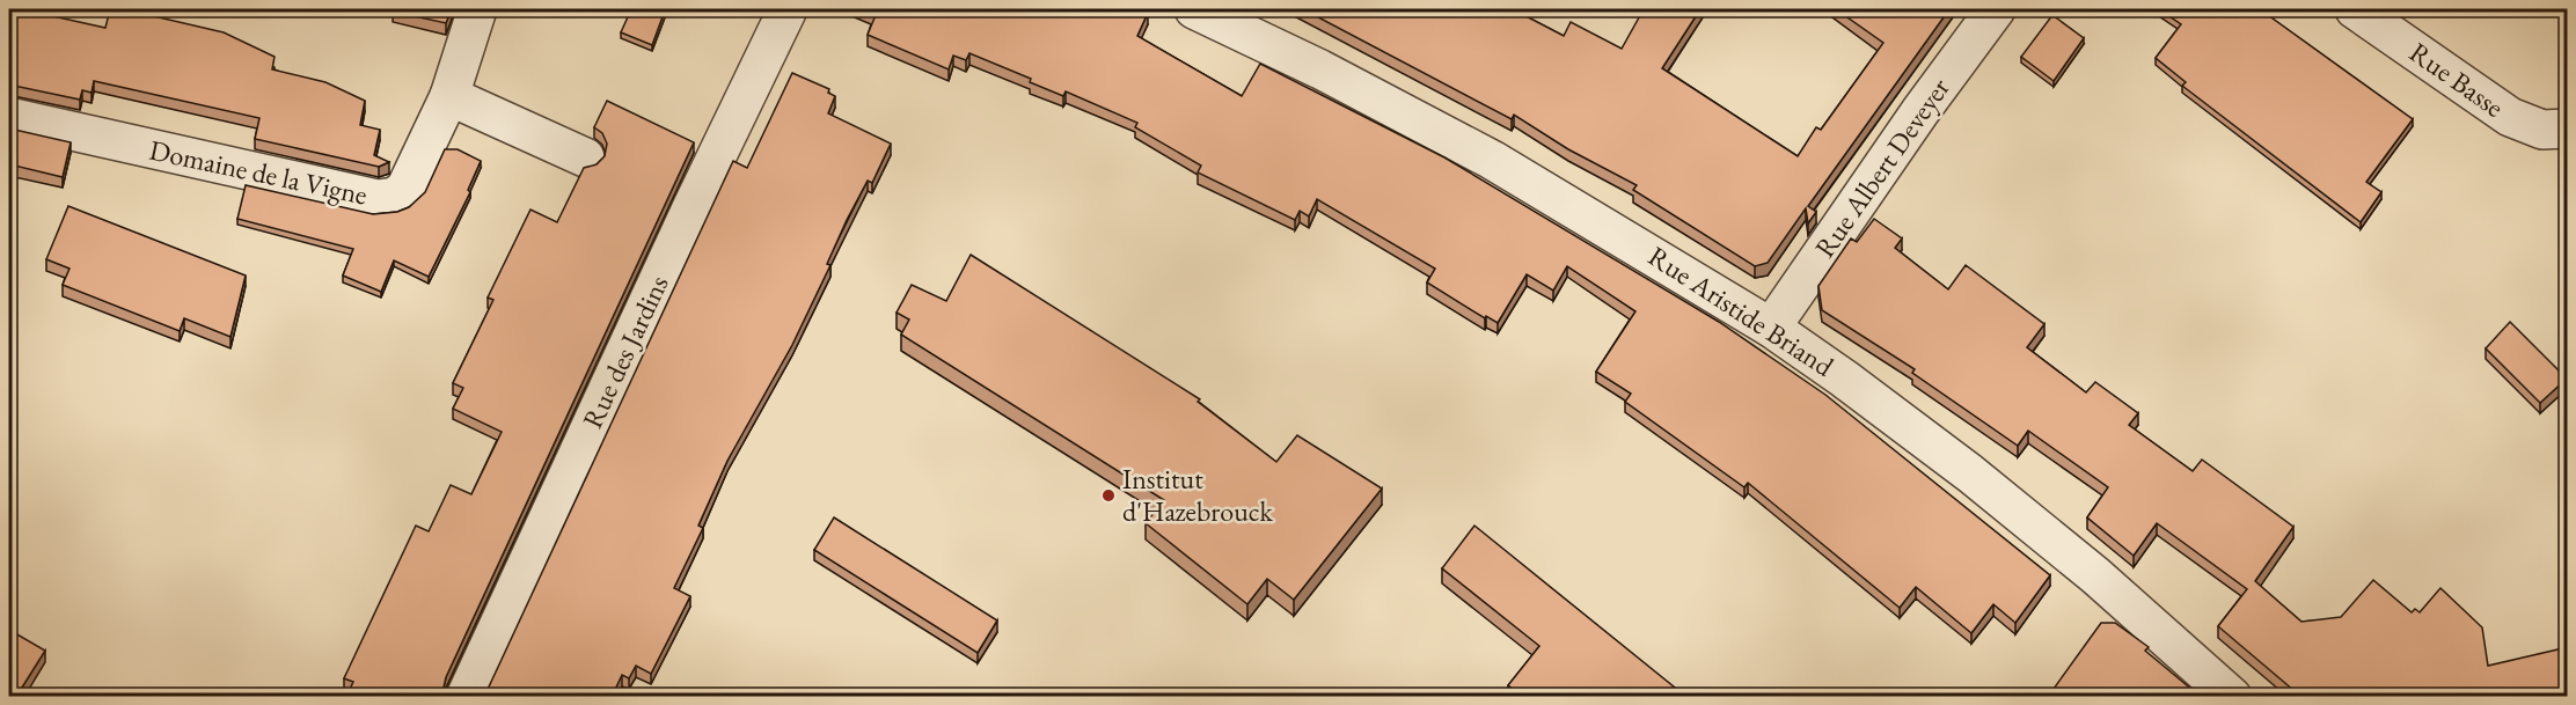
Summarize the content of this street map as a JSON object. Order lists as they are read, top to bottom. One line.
{"streets":{"street":["Rue Basse","Rue Albert Deveyer","Domaine de la Vigne","Rue Aristide Briand","Rue des Jardins"]},"crossings":[["Rue Albert Deveyer","Rue Aristide Briand"]],"places":["Institut d'Hazebrouck"]}
